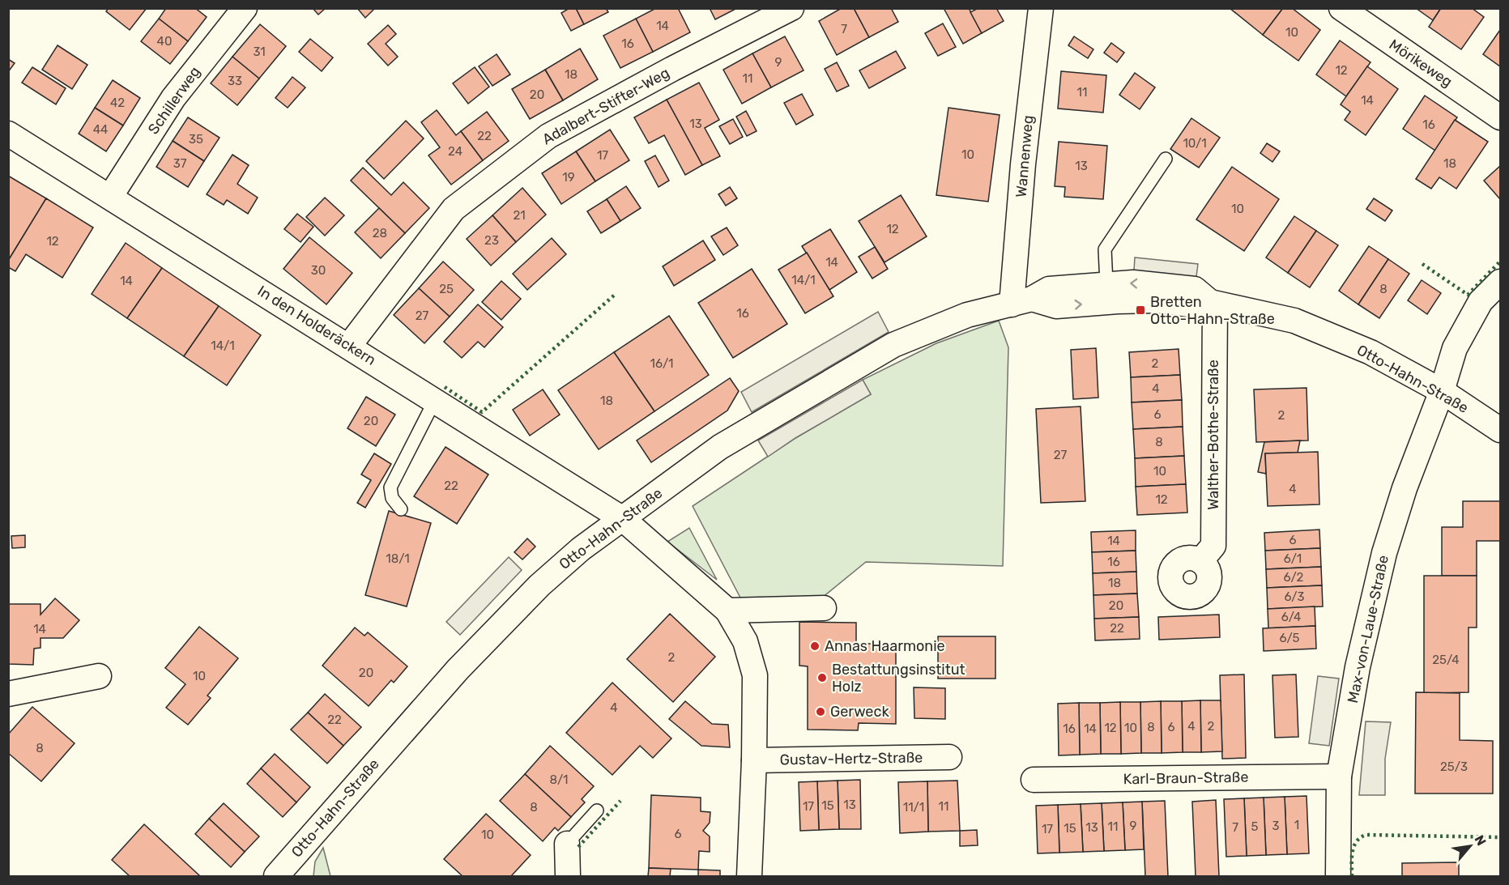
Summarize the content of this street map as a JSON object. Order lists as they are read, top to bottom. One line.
{"streets":{"street":["Mörikeweg","Schillerweg","Adalbert-Stifter-Weg","Wannenweg","In den Holderäckern","Otto-Hahn-Straße","Walther-Bothe-Straße","Max-von-Laue-Straße","Gustav-Hertz-Straße","Karl-Braun-Straße"]},"crossings":[["Schillerweg","In den Holderäckern"],["Adalbert-Stifter-Weg","In den Holderäckern"],["Wannenweg","Otto-Hahn-Straße"],["In den Holderäckern","Otto-Hahn-Straße"],["Otto-Hahn-Straße","Walther-Bothe-Straße"],["Otto-Hahn-Straße","Max-von-Laue-Straße"],["Max-von-Laue-Straße","Karl-Braun-Straße"]],"places":{"transit":["Bretten Otto-Hahn-Straße"],"other":["Annas Haarmonie","Bestattungsinstitut Holz","Gerweck"]},"house_numbers":["14","7","10","40","16","31","9","12","18","11","33","11","20","14","42","13","16","44","22","35","10/1","24","10","17","37","18","13","19","10","21","12","28","23","12","14","30","14/1","14","25","8","16","27","14/1","16/1","2","4","18","6","2","20","8","27","10","22","4","12","6","14","18/1","6/1","16","6/2","18","6/3","20","6/4","22","14","6/5","2","25/4","20","10","4","22","4","2","8","6","12","10","16","14","8","25/3","8/1","13","15","17","11","8","11/1","1","9","3","11","5","13","7","15","17","6","10"],"north":"top right"}
